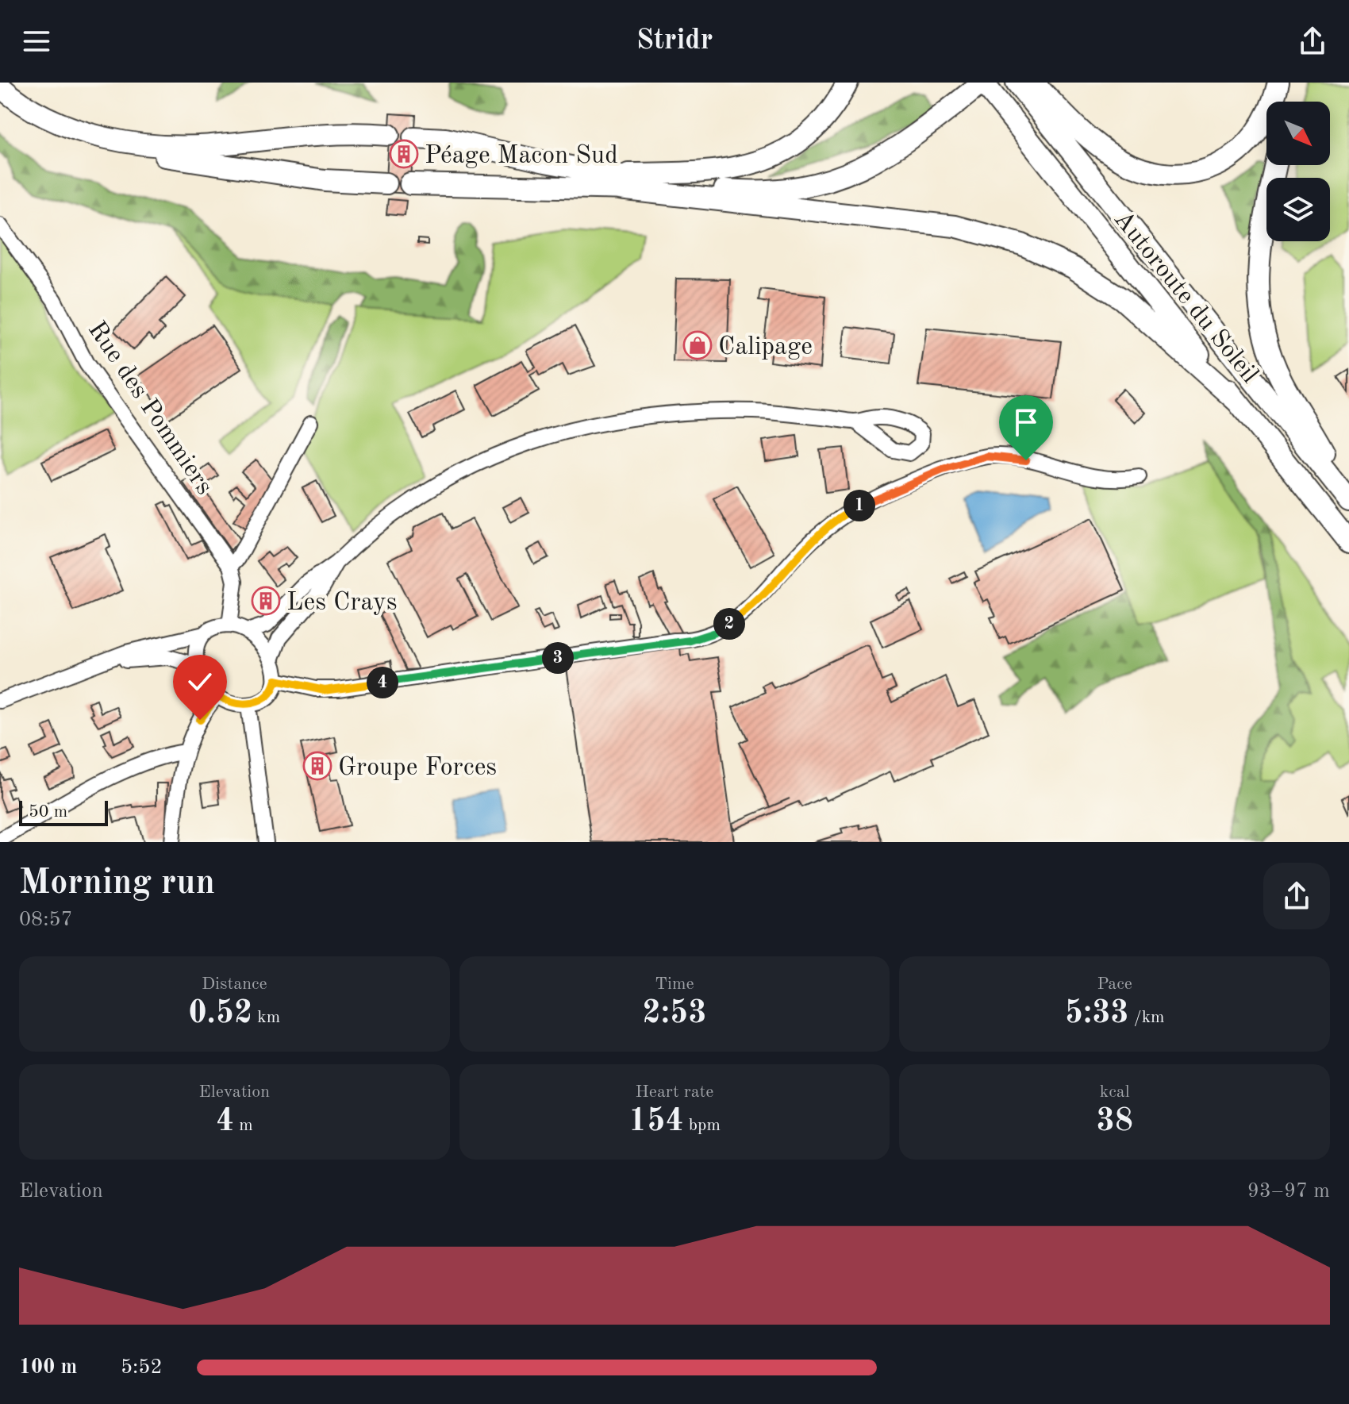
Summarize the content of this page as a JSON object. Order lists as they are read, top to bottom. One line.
{"streets":{"highway":["Autoroute du Soleil"],"street":["Rue des Pommiers"]},"places":{"building":["Péage Macon Sud","Les Crays","Groupe Forces"],"shop":["Calipage"]},"scale_bar":"50 m","north":"bottom right","page":{"header":"Stridr","pins":["1","2","3","4"],"scale":"50 m","heading":["Morning run","08:57"],"stats":[["Distance","0.52 km"],["Time","2:53"],["Pace","5:33 /km"],["Elevation","4 m"],["Heart rate","154 bpm"],["kcal","38"]],"chart":["Elevation","93–97 m"],"list":[{"name":"100 m","note":"5:52"}]}}
